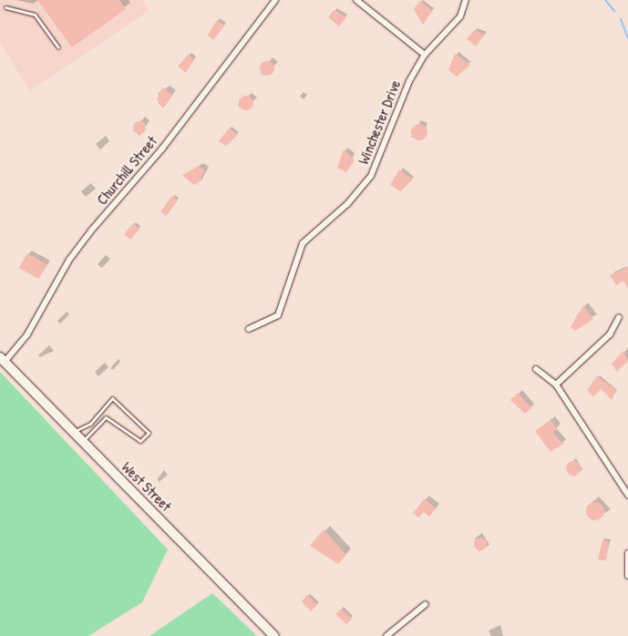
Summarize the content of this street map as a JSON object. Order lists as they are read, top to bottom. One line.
{"streets":{"main road":["West Street"],"street":["Winchester Drive","Churchill Street"]},"crossings":[["Churchill Street","West Street"]]}
